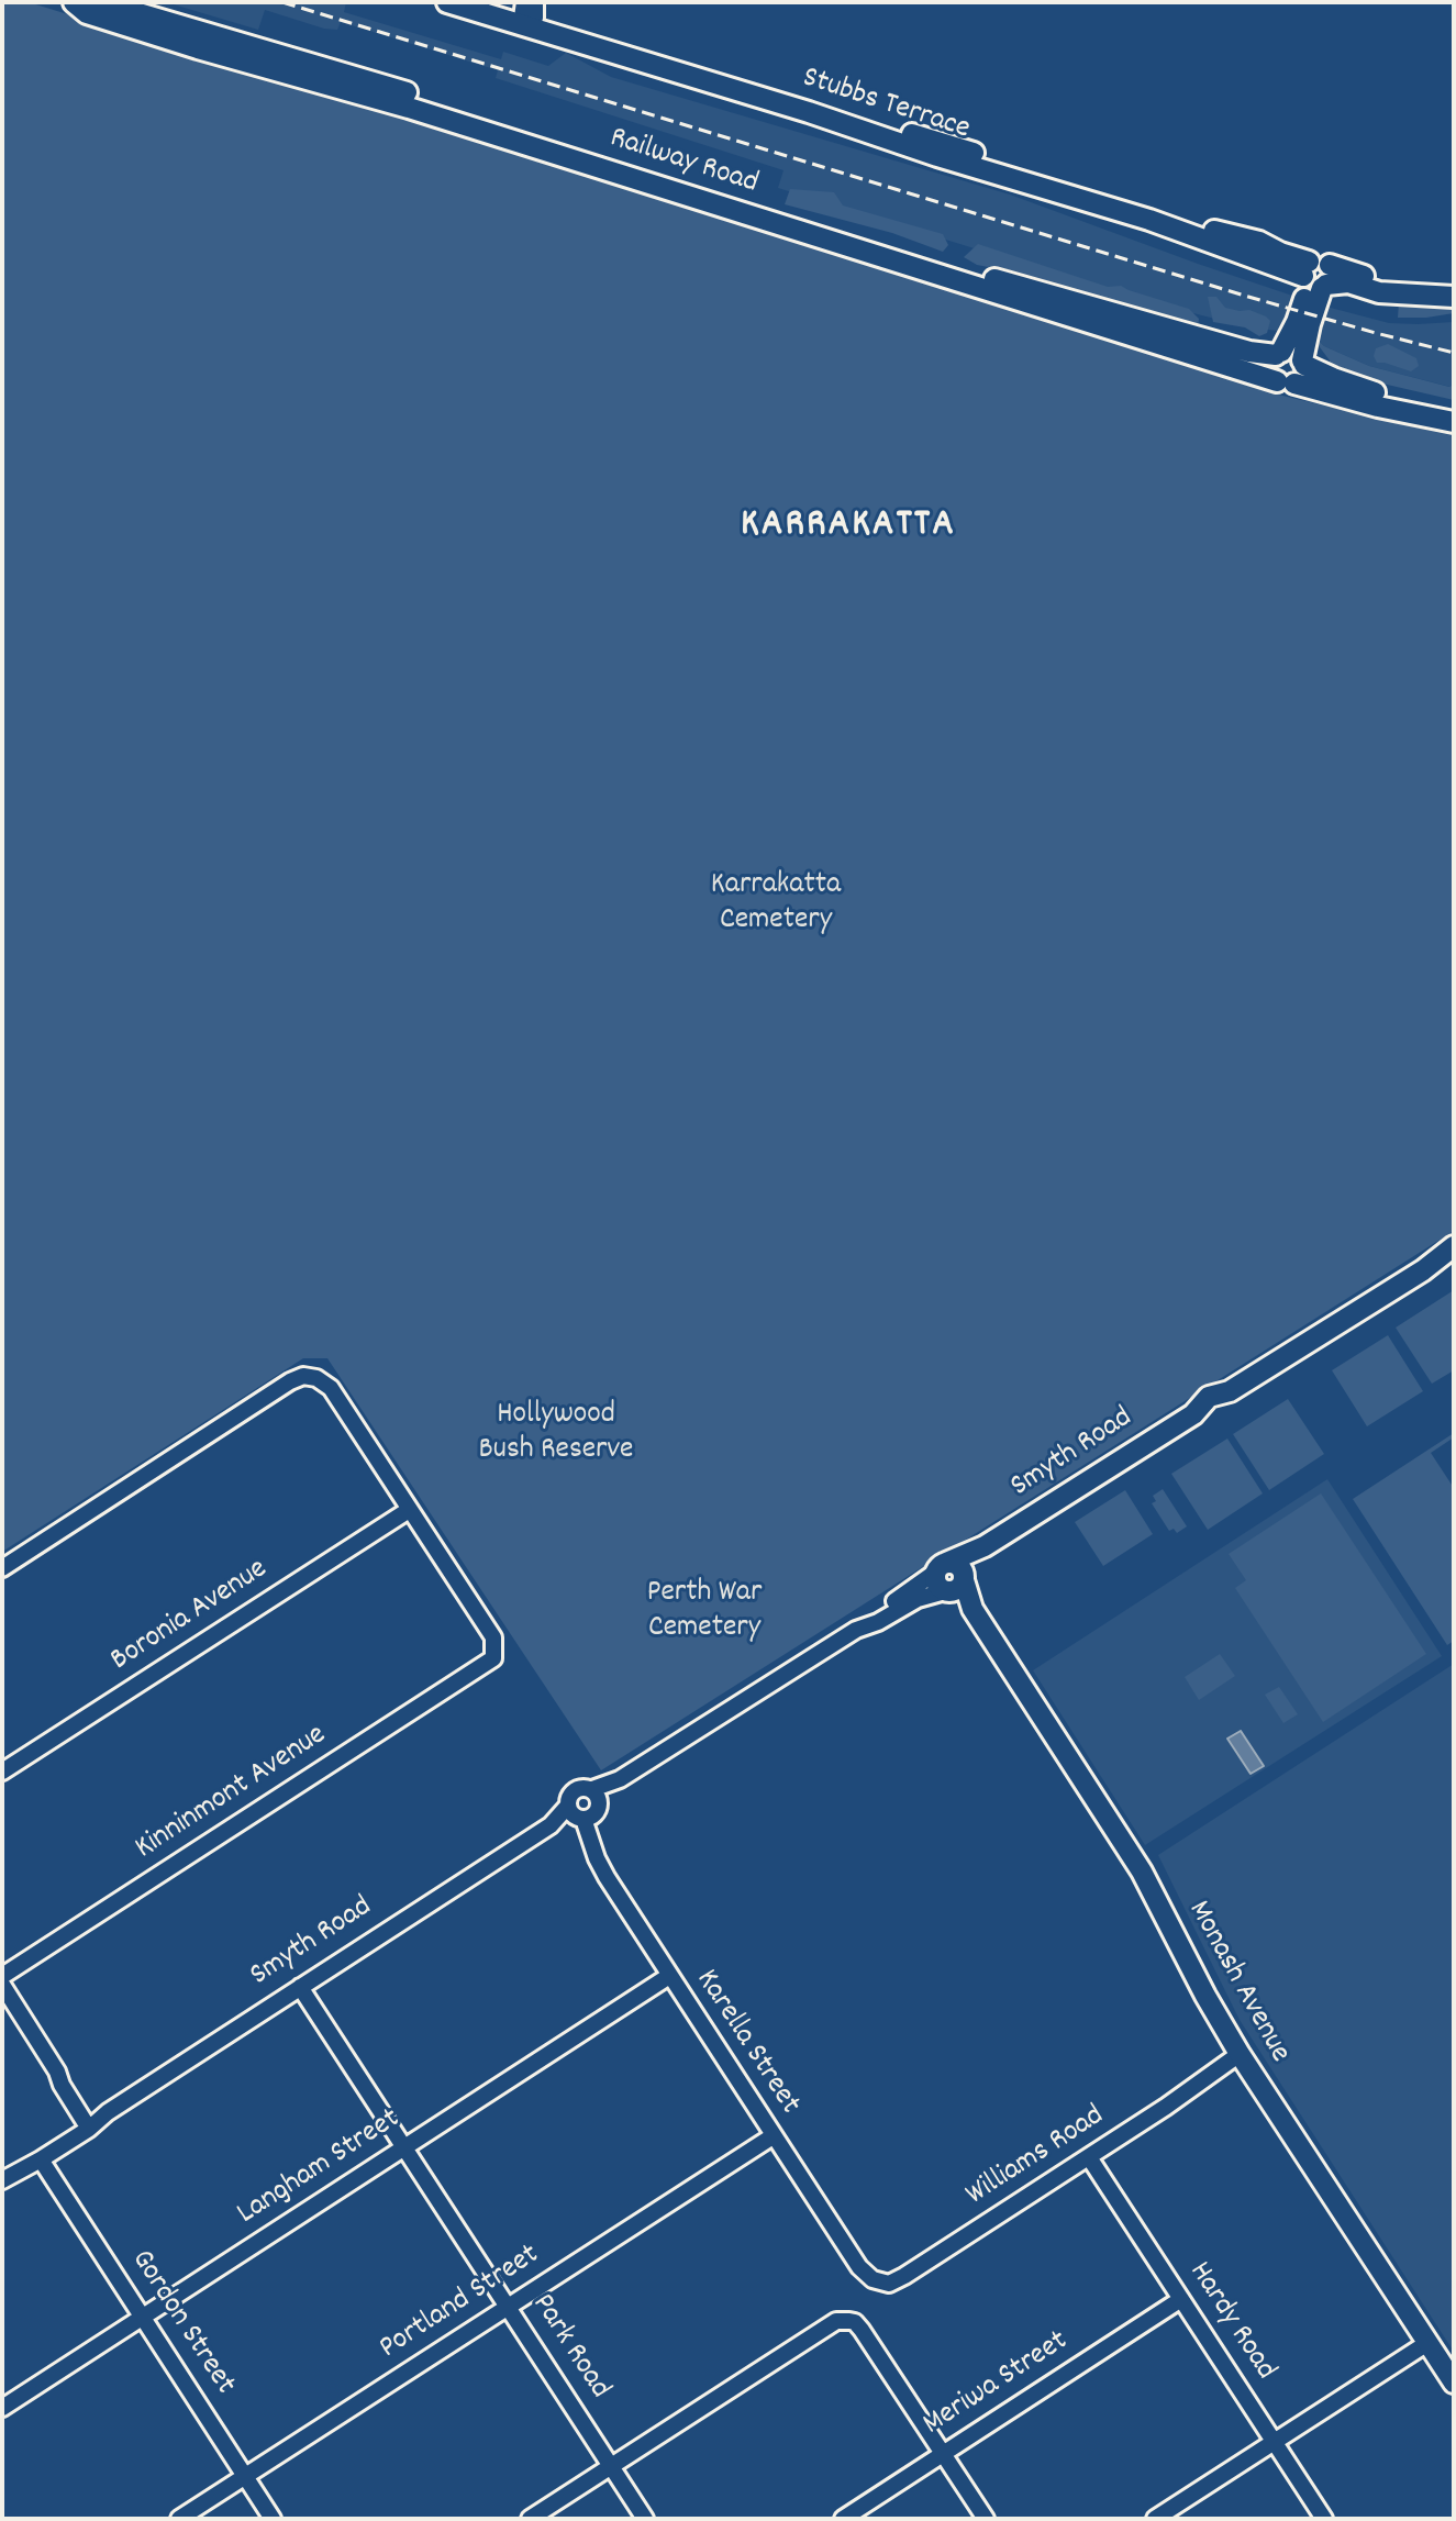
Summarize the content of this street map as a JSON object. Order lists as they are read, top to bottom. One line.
{"streets":{"main road":["Stubbs Terrace","Railway Road","Smyth Road","Monash Avenue"],"street":["Boronia Avenue","Kinninmont Avenue","Karella Street","Williams Road","Langham Street","Portland Street","Hardy Road","Gordon Street","Park Road","Meriwa Street"]},"crossings":[["Smyth Road","Monash Avenue"],["Smyth Road","Karella Street"],["Smyth Road","Gordon Street"],["Smyth Road","Park Road"],["Boronia Avenue","Kinninmont Avenue"],["Monash Avenue","Williams Road"],["Karella Street","Williams Road"],["Karella Street","Langham Street"],["Karella Street","Portland Street"],["Williams Road","Hardy Road"],["Langham Street","Gordon Street"],["Langham Street","Park Road"],["Portland Street","Gordon Street"],["Portland Street","Park Road"],["Hardy Road","Meriwa Street"]],"districts":["KARRAKATTA"],"parks":["Karrakatta Cemetery","Hollywood Bush Reserve","Perth War Cemetery"]}
